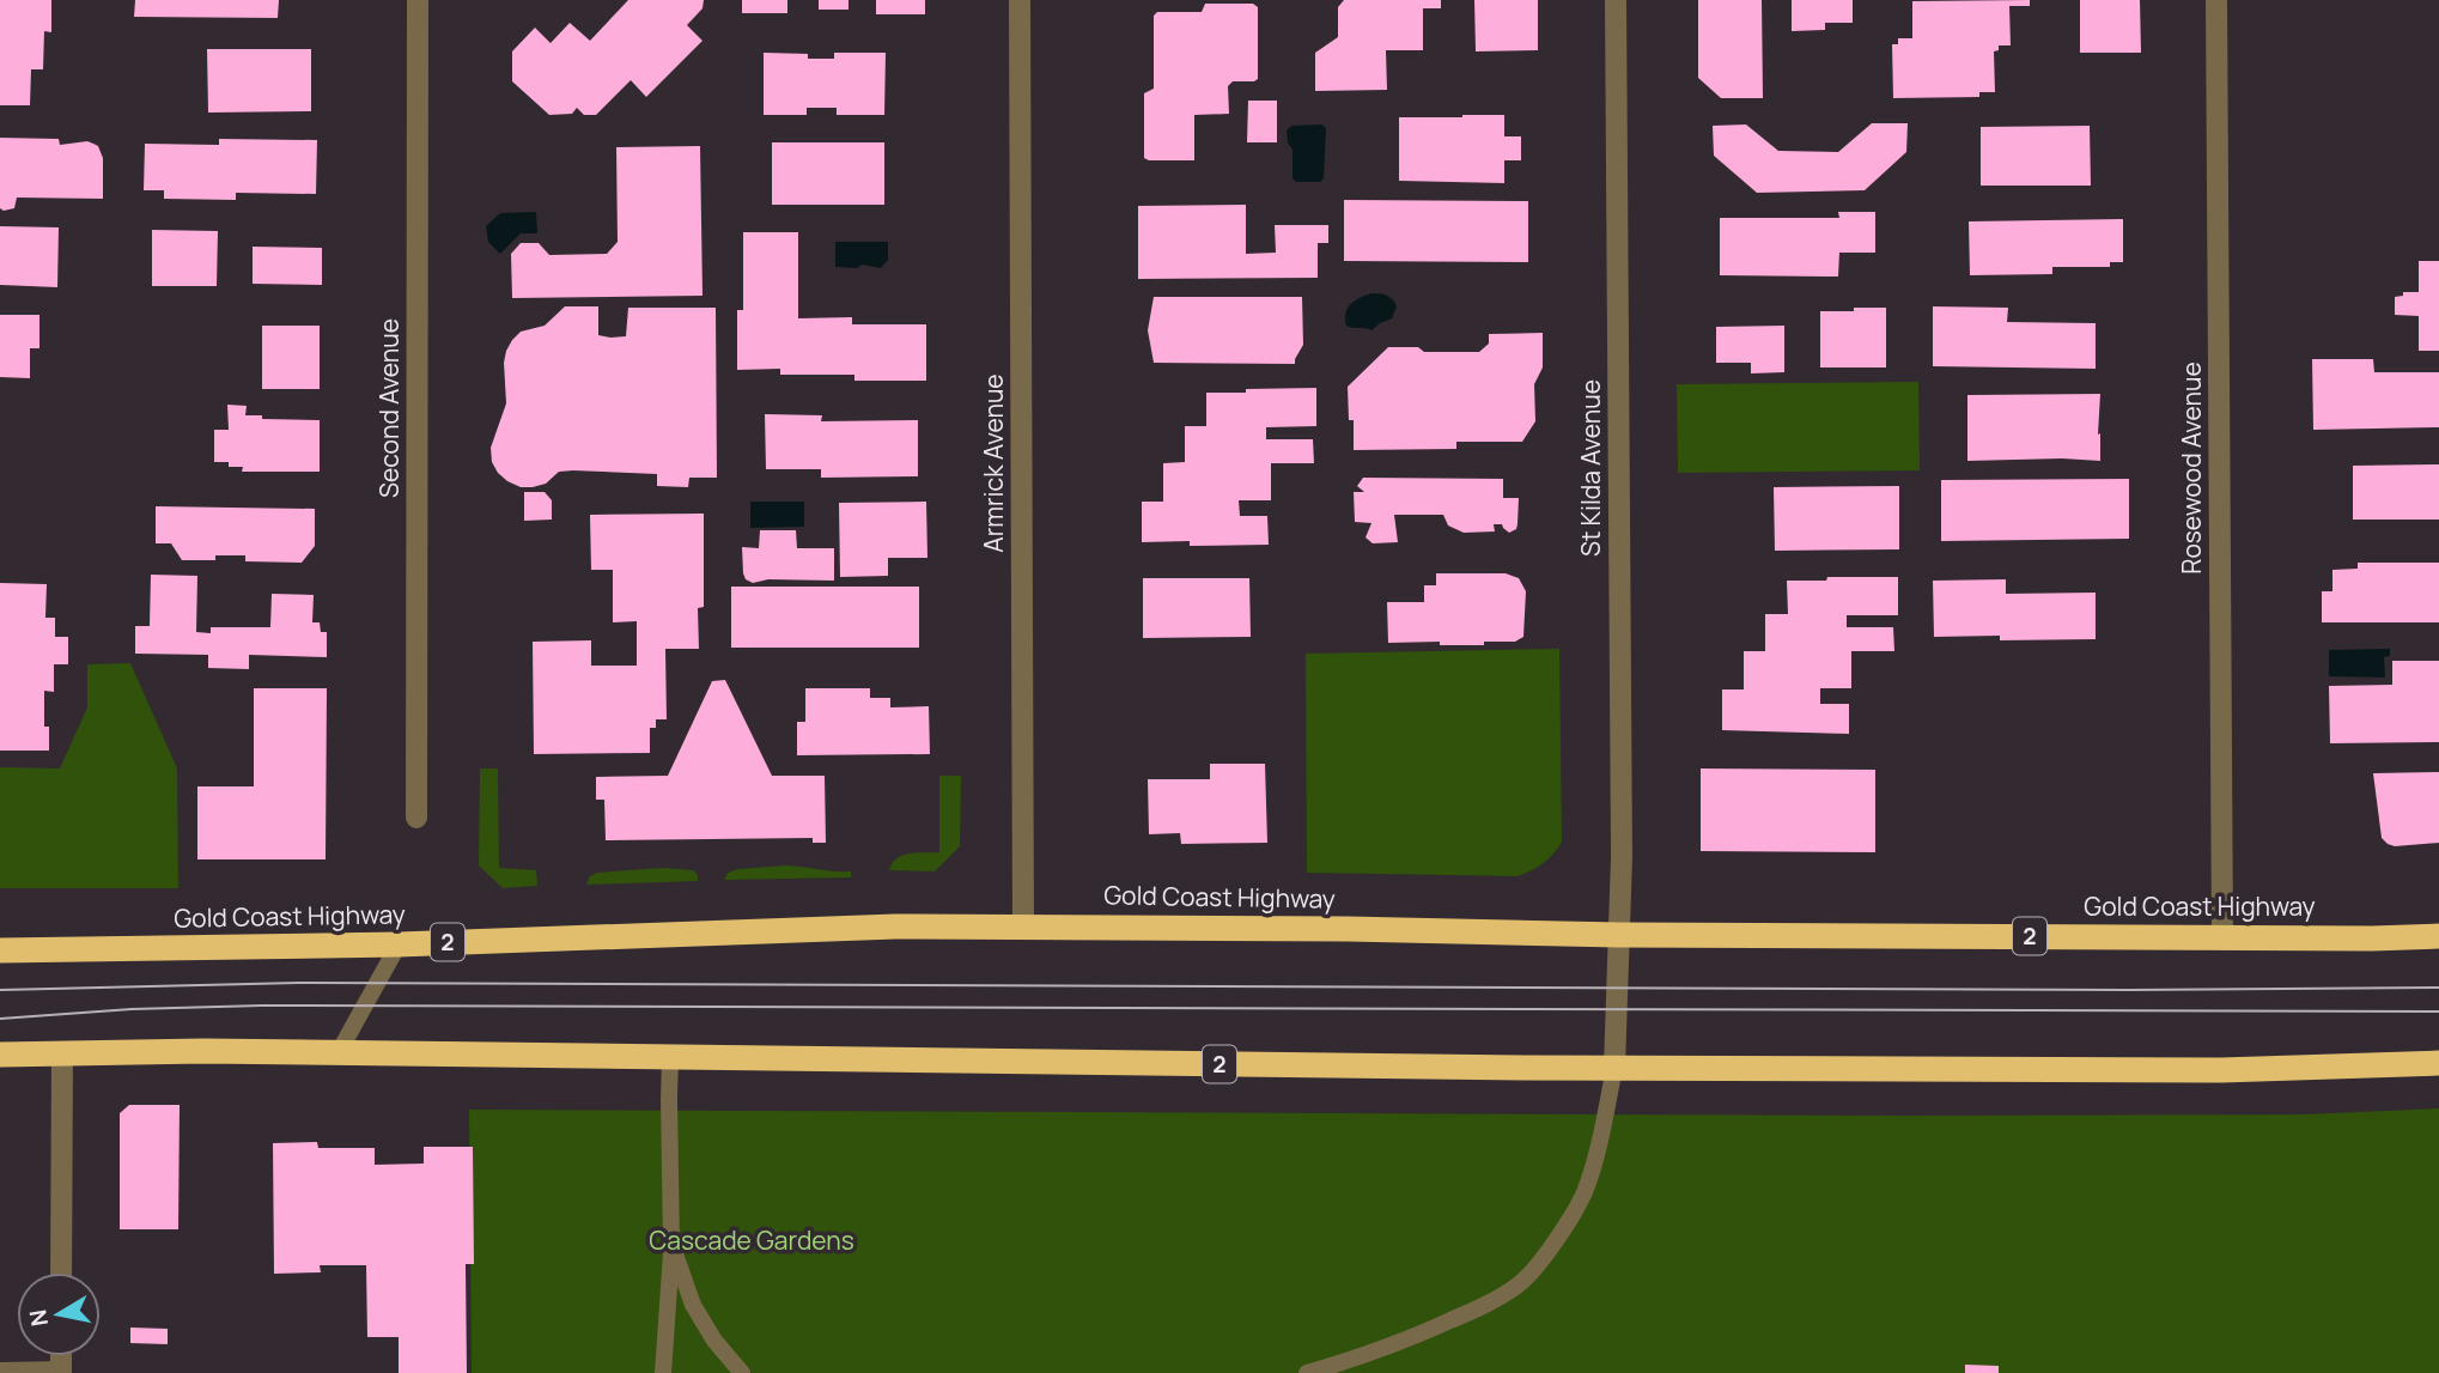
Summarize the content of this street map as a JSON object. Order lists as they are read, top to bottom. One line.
{"streets":{"highway":["Gold Coast Highway","2"],"street":["Second Avenue","Armrick Avenue","St Kilda Avenue","Rosewood Avenue"]},"crossings":[["Armrick Avenue","Gold Coast Highway"],["St Kilda Avenue","Gold Coast Highway"],["St Kilda Avenue","2"],["Rosewood Avenue","Gold Coast Highway"]],"parks":["Cascade Gardens"],"north":"left"}
